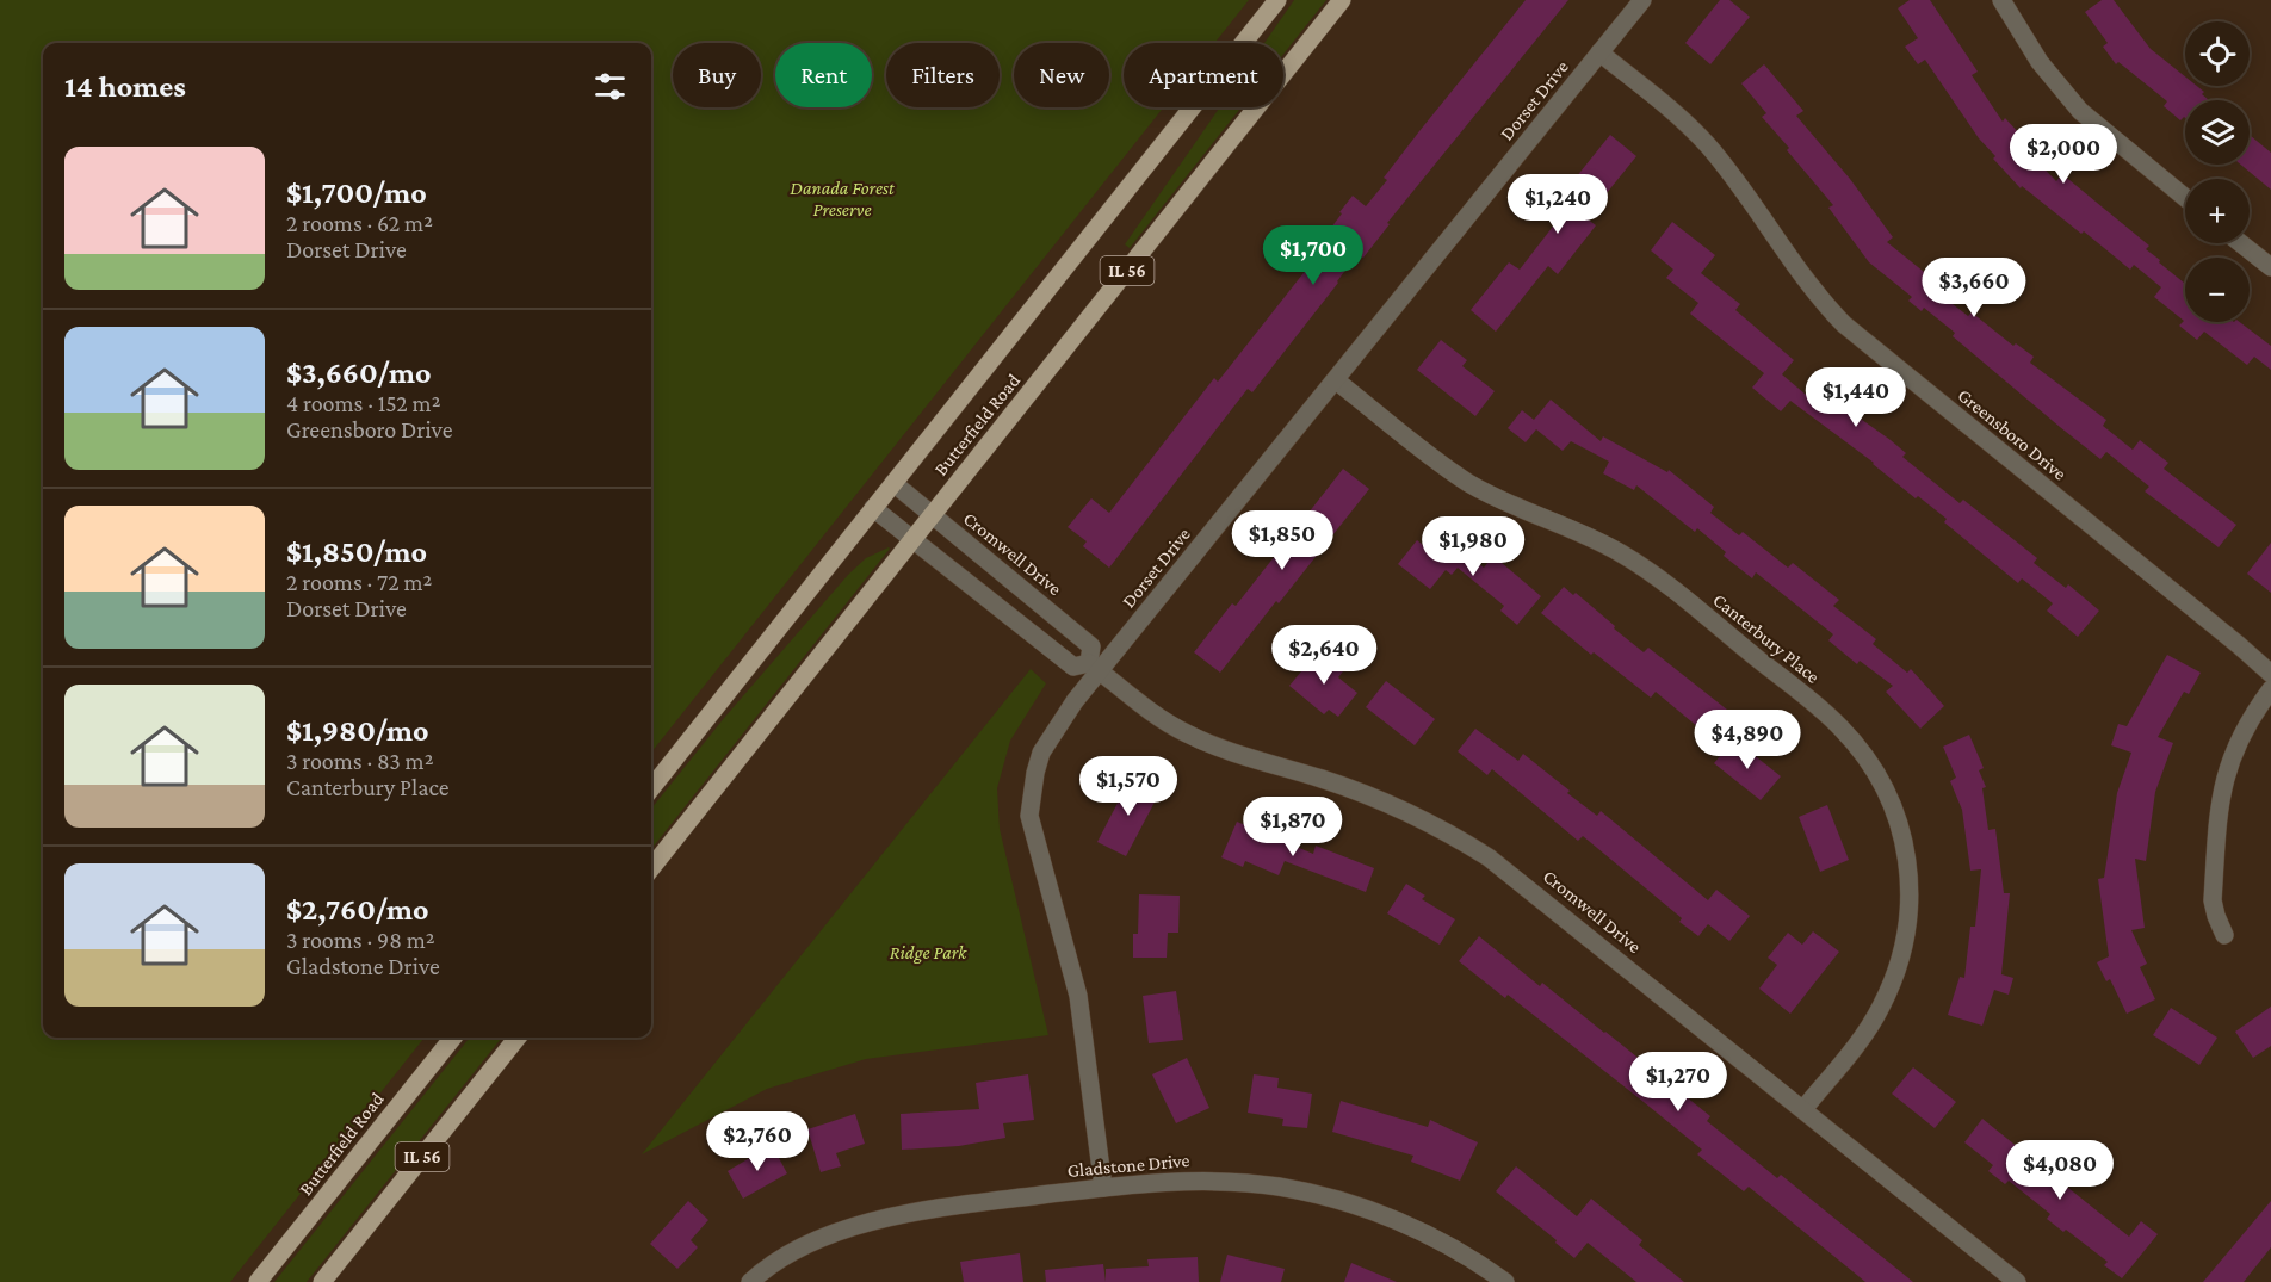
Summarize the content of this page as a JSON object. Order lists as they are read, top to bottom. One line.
{"streets":{"main road":["IL 56","Butterfield Road"],"street":["Dorset Drive","Greensboro Drive","Cromwell Drive","Canterbury Place","Gladstone Drive"]},"crossings":[["Dorset Drive","Greensboro Drive"],["Dorset Drive","Cromwell Drive"],["Dorset Drive","Canterbury Place"],["Dorset Drive","Gladstone Drive"],["Butterfield Road","Cromwell Drive"],["Cromwell Drive","Canterbury Place"]],"parks":["Danada Forest Preserve","Ridge Park"],"page":{"map_buttons":["+","−"],"chip":["Buy","Rent","Filters","New","Apartment"],"heading":"14 homes","price":["$2,000","$1,240","$1,700","$3,660","$1,440","$1,850","$1,980","$2,640","$4,890","$1,570","$1,870","$1,270","$2,760","$4,080"],"list":[{"name":"$1,700/mo","note":"2 rooms · 62 m² · Dorset Drive"},{"name":"$3,660/mo","note":"4 rooms · 152 m² · Greensboro Drive"},{"name":"$1,850/mo","note":"2 rooms · 72 m² · Dorset Drive"},{"name":"$1,980/mo","note":"3 rooms · 83 m² · Canterbury Place"},{"name":"$2,760/mo","note":"3 rooms · 98 m² · Gladstone Drive"}]}}
